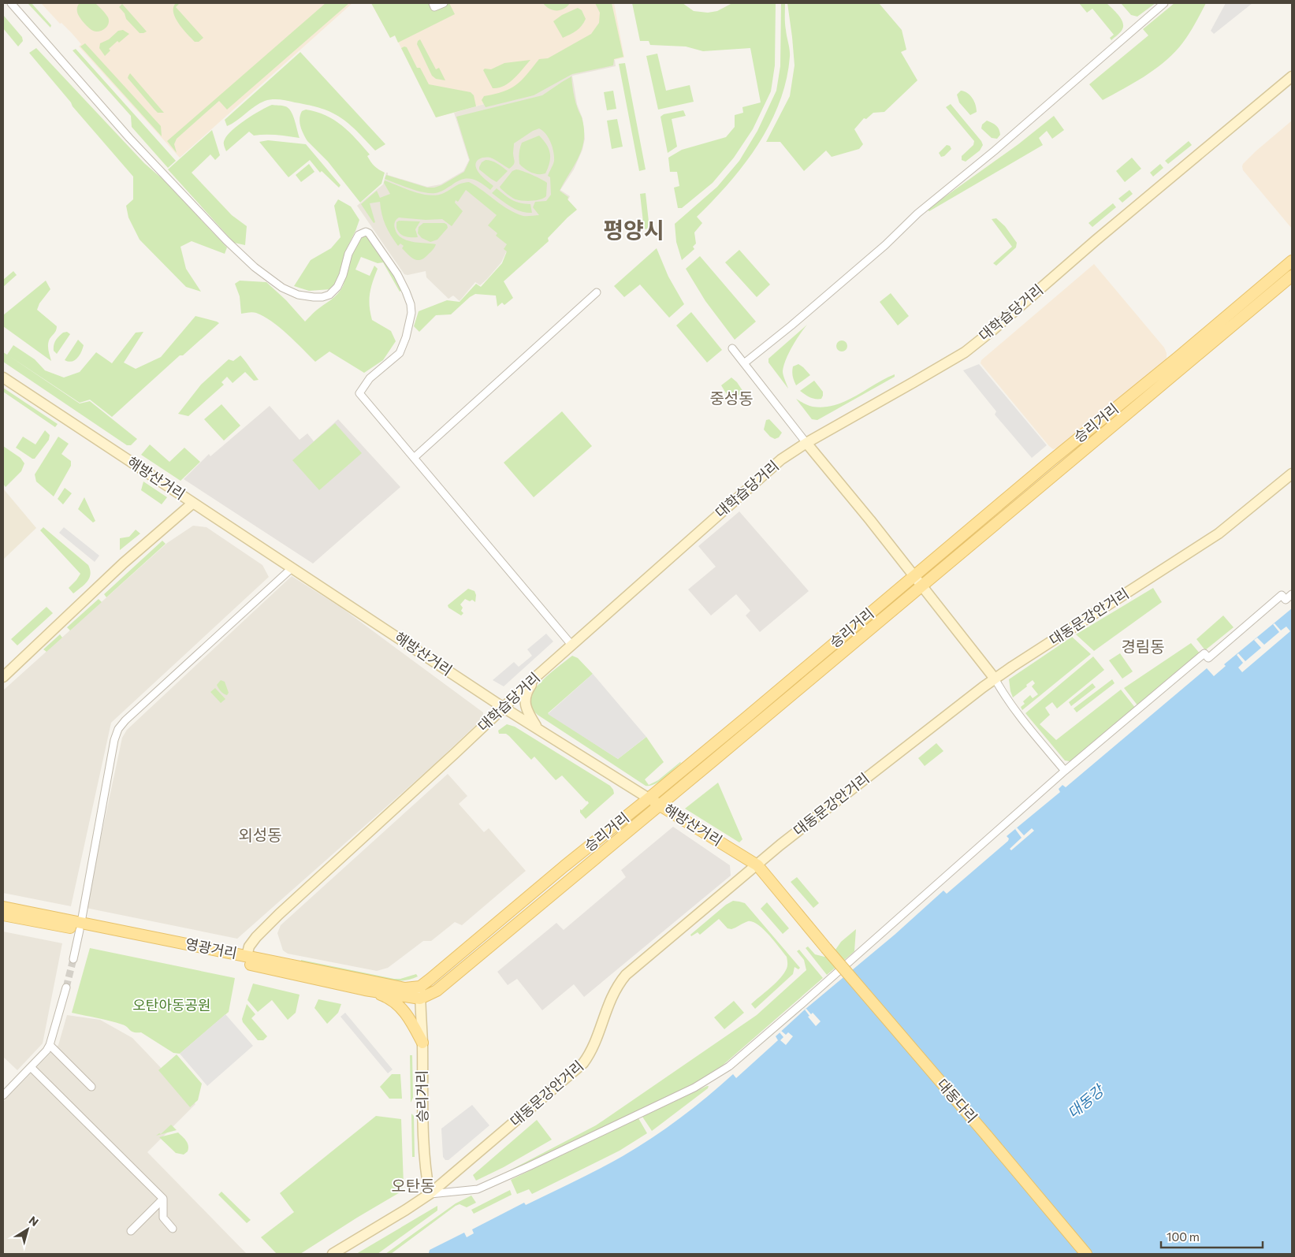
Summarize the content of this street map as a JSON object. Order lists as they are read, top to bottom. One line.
{"streets":{"main road":["대학습당거리","승리거리","해방산거리","대동문강안거리","영광거리","대동다리"]},"crossings":[["대학습당거리","해방산거리"],["대학습당거리","영광거리"],["승리거리","해방산거리"],["승리거리","대동문강안거리"],["승리거리","영광거리"],["해방산거리","대동문강안거리"],["해방산거리","대동다리"]],"districts":["평양시","중성동","경림동","외성동","오탄동"],"water":["대동강"],"parks":["오탄아동공원"],"scale_bar":"100 m","north":"top right"}
